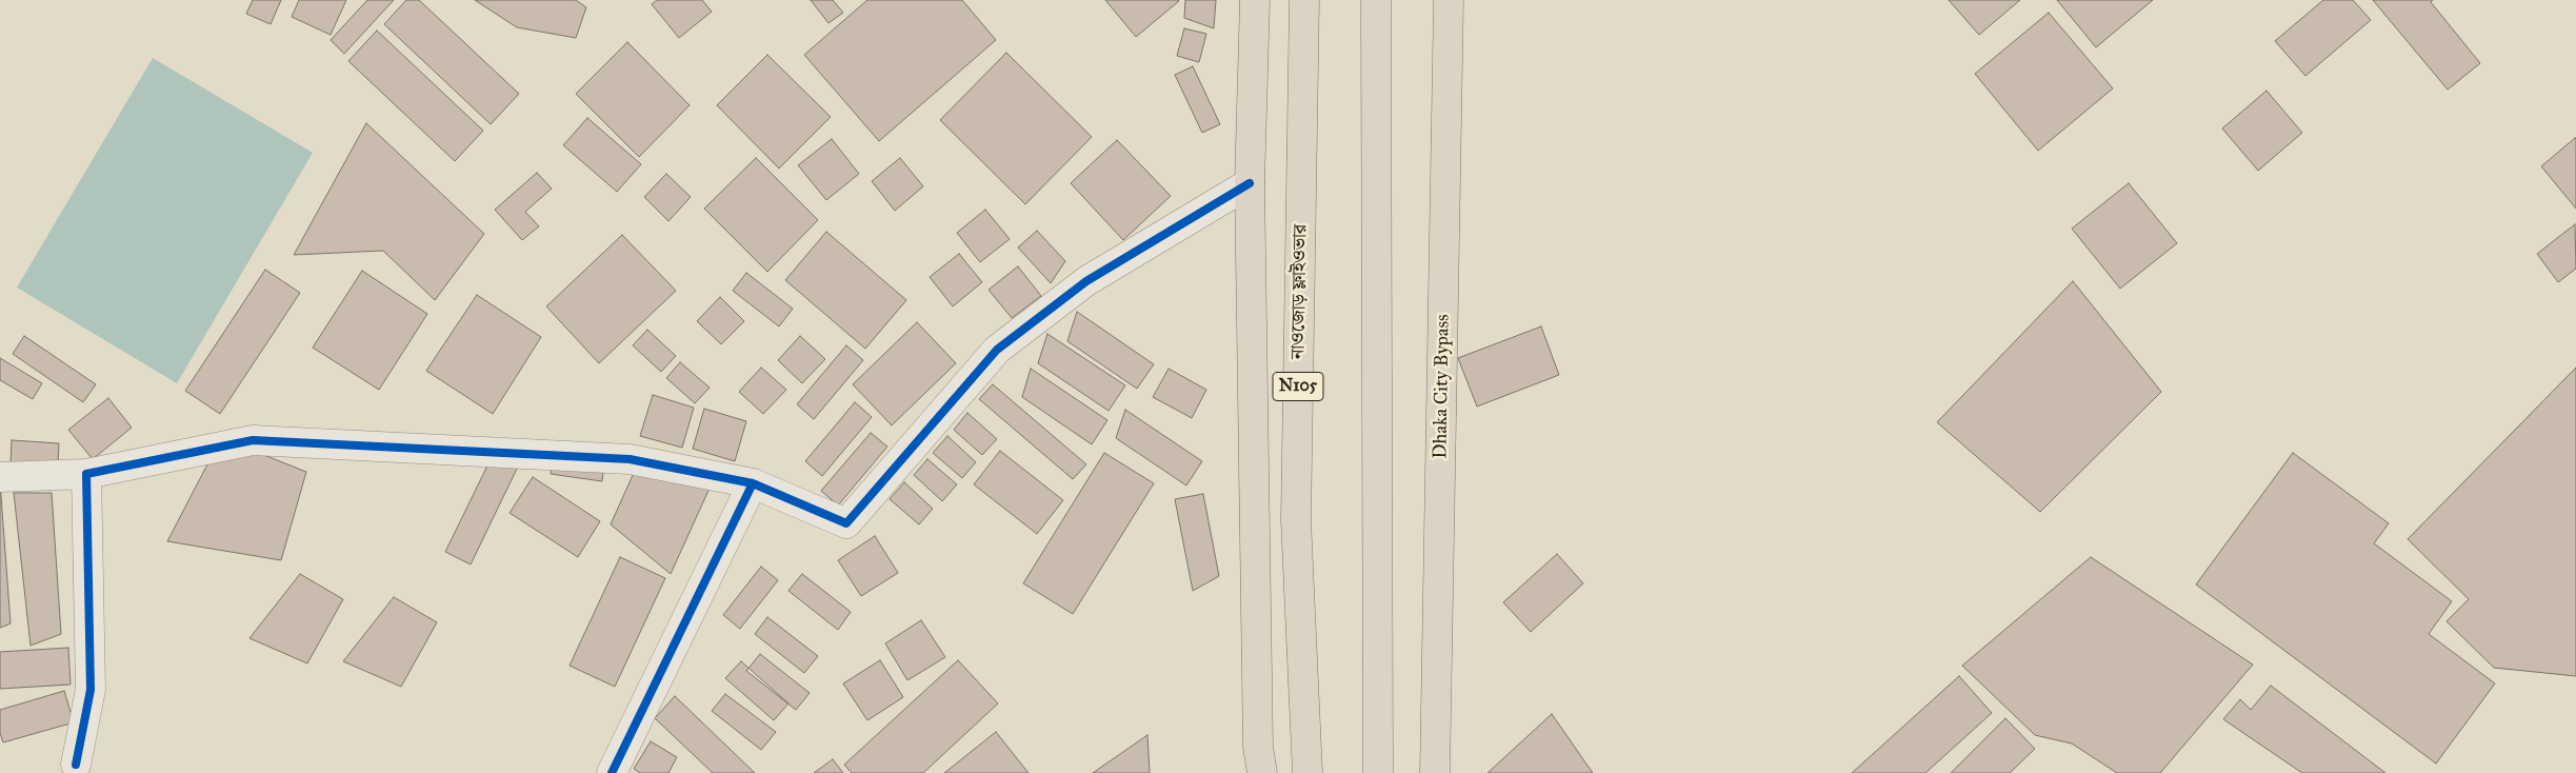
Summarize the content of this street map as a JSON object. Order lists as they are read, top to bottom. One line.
{"streets":{"highway":["নাওজোড় ফ্লাইওভার","N105","Dhaka City Bypass"]}}
